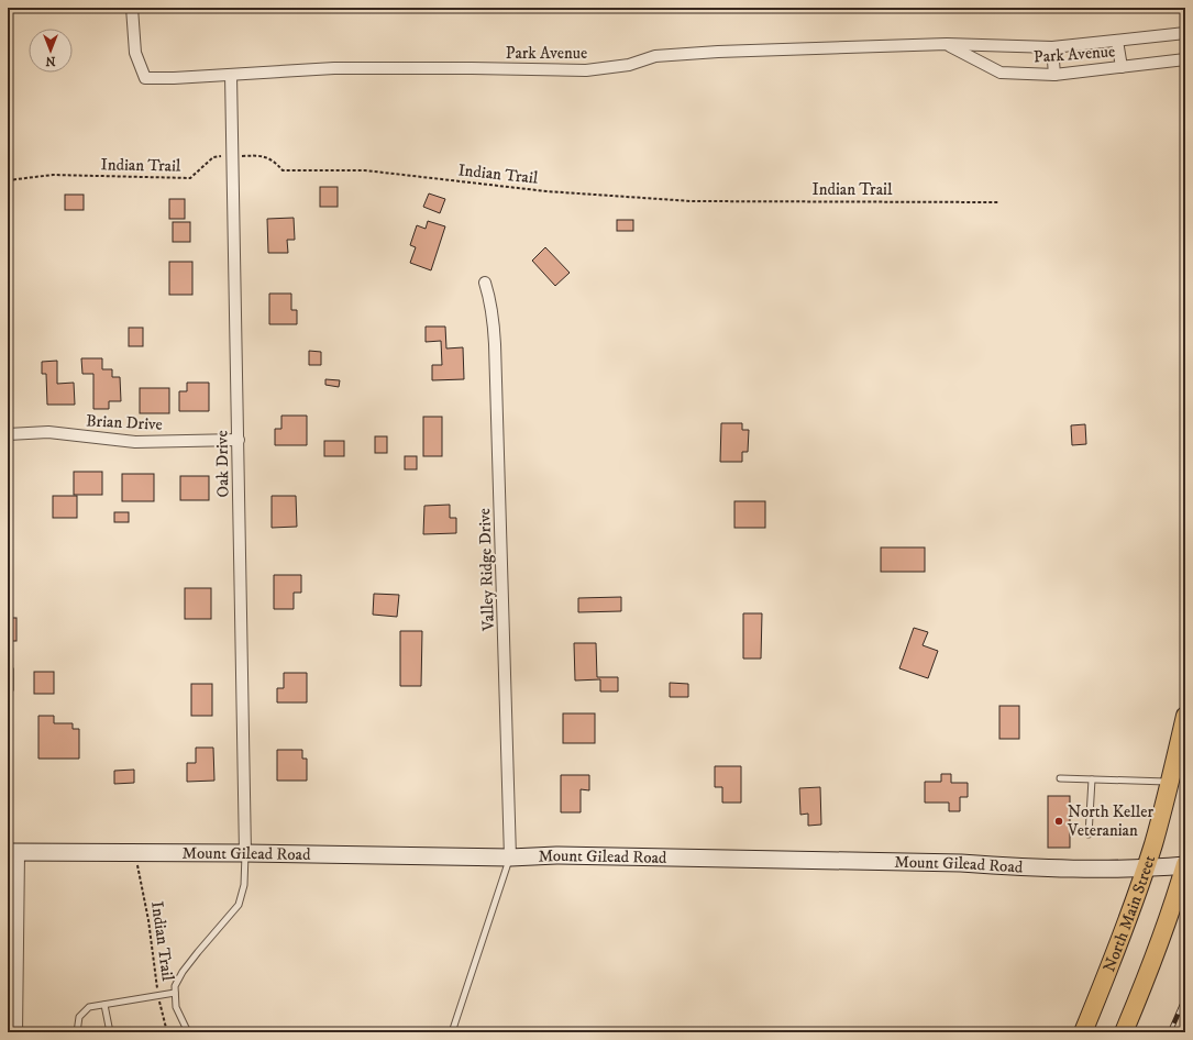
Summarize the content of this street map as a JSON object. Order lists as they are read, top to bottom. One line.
{"streets":{"main road":["Mount Gilead Road","North Main Street"],"street":["Park Avenue","Brian Drive","Oak Drive","Valley Ridge Drive"],"path":["Indian Trail"]},"crossings":[["Park Avenue","Oak Drive"],["Indian Trail","Oak Drive"],["Indian Trail","Mount Gilead Road"],["Brian Drive","Oak Drive"],["Oak Drive","Mount Gilead Road"],["Valley Ridge Drive","Mount Gilead Road"],["Mount Gilead Road","North Main Street"]],"places":["North Keller Veteranian"],"north":"bottom"}
